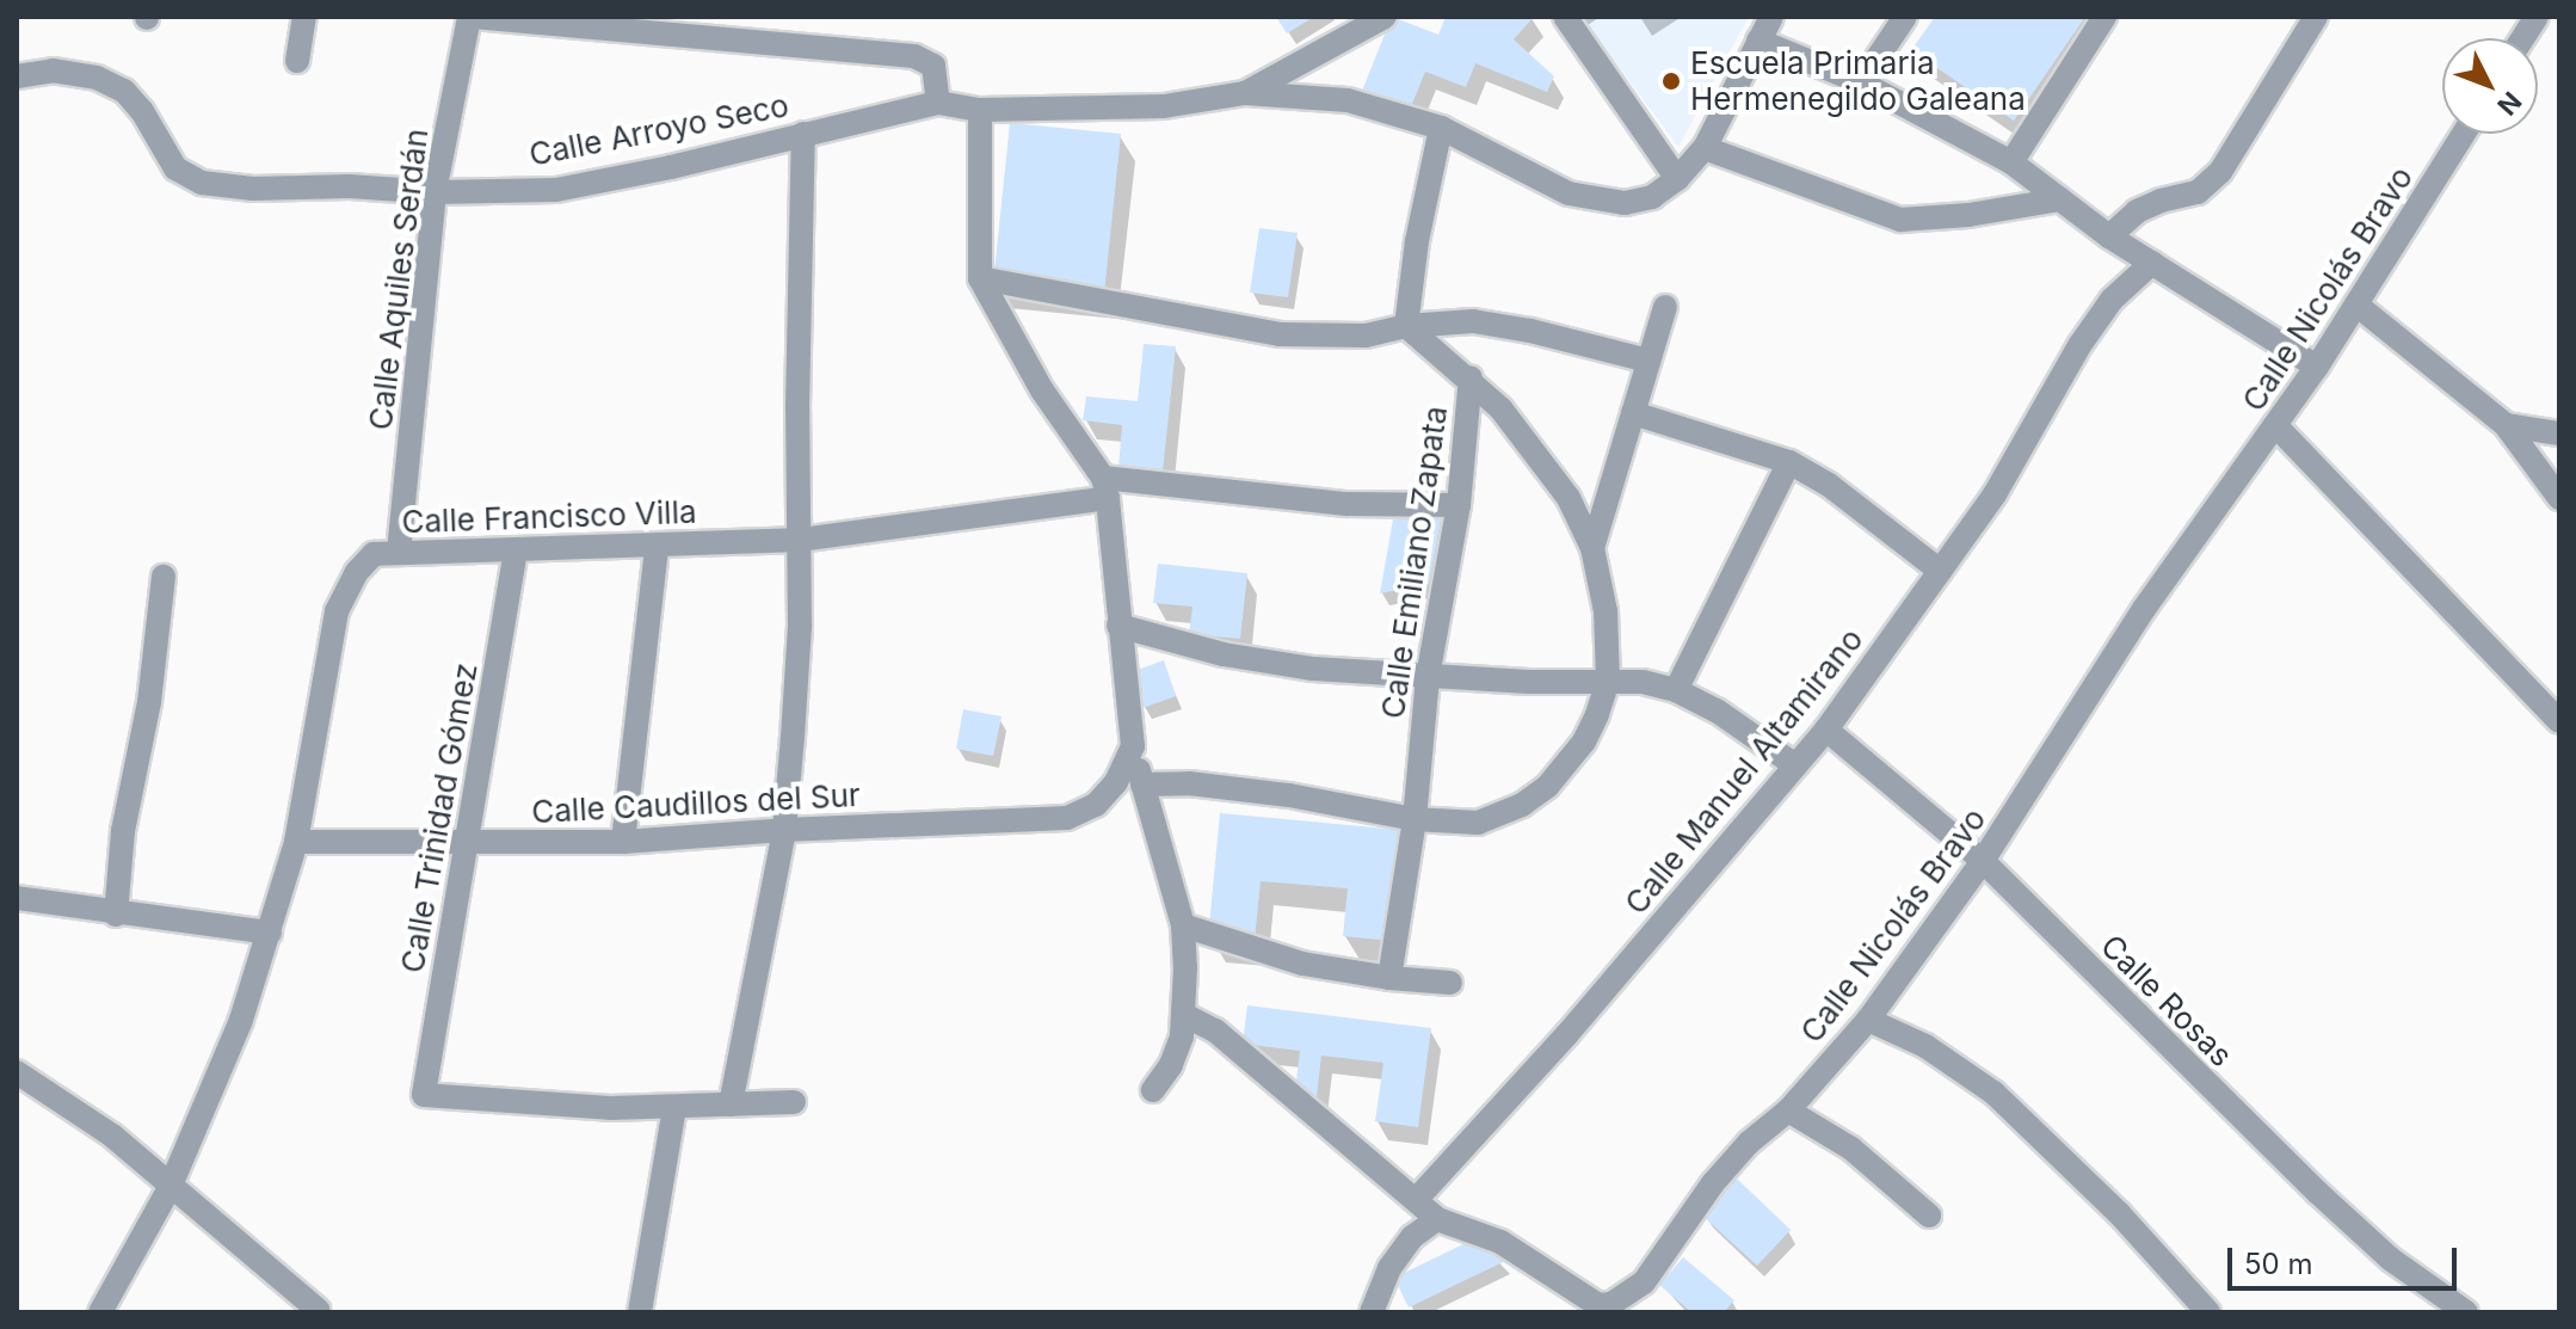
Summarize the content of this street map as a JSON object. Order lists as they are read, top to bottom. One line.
{"streets":{"street":["Calle Arroyo Seco","Calle Aquiles Serdán","Calle Nicolás Bravo","Calle Francisco Villa","Calle Emiliano Zapata","Calle Manuel Altamirano","Calle Caudillos del Sur","Calle Trinidad Gómez","Calle Rosas"]},"crossings":[["Calle Arroyo Seco","Calle Aquiles Serdán"],["Calle Aquiles Serdán","Calle Francisco Villa"],["Calle Nicolás Bravo","Calle Manuel Altamirano"],["Calle Nicolás Bravo","Calle Rosas"],["Calle Francisco Villa","Calle Emiliano Zapata"],["Calle Francisco Villa","Calle Caudillos del Sur"],["Calle Francisco Villa","Calle Trinidad Gómez"],["Calle Manuel Altamirano","Calle Rosas"],["Calle Caudillos del Sur","Calle Trinidad Gómez"]],"places":["Escuela Primaria Hermenegildo Galeana"],"scale_bar":"50 m","north":"bottom right"}
